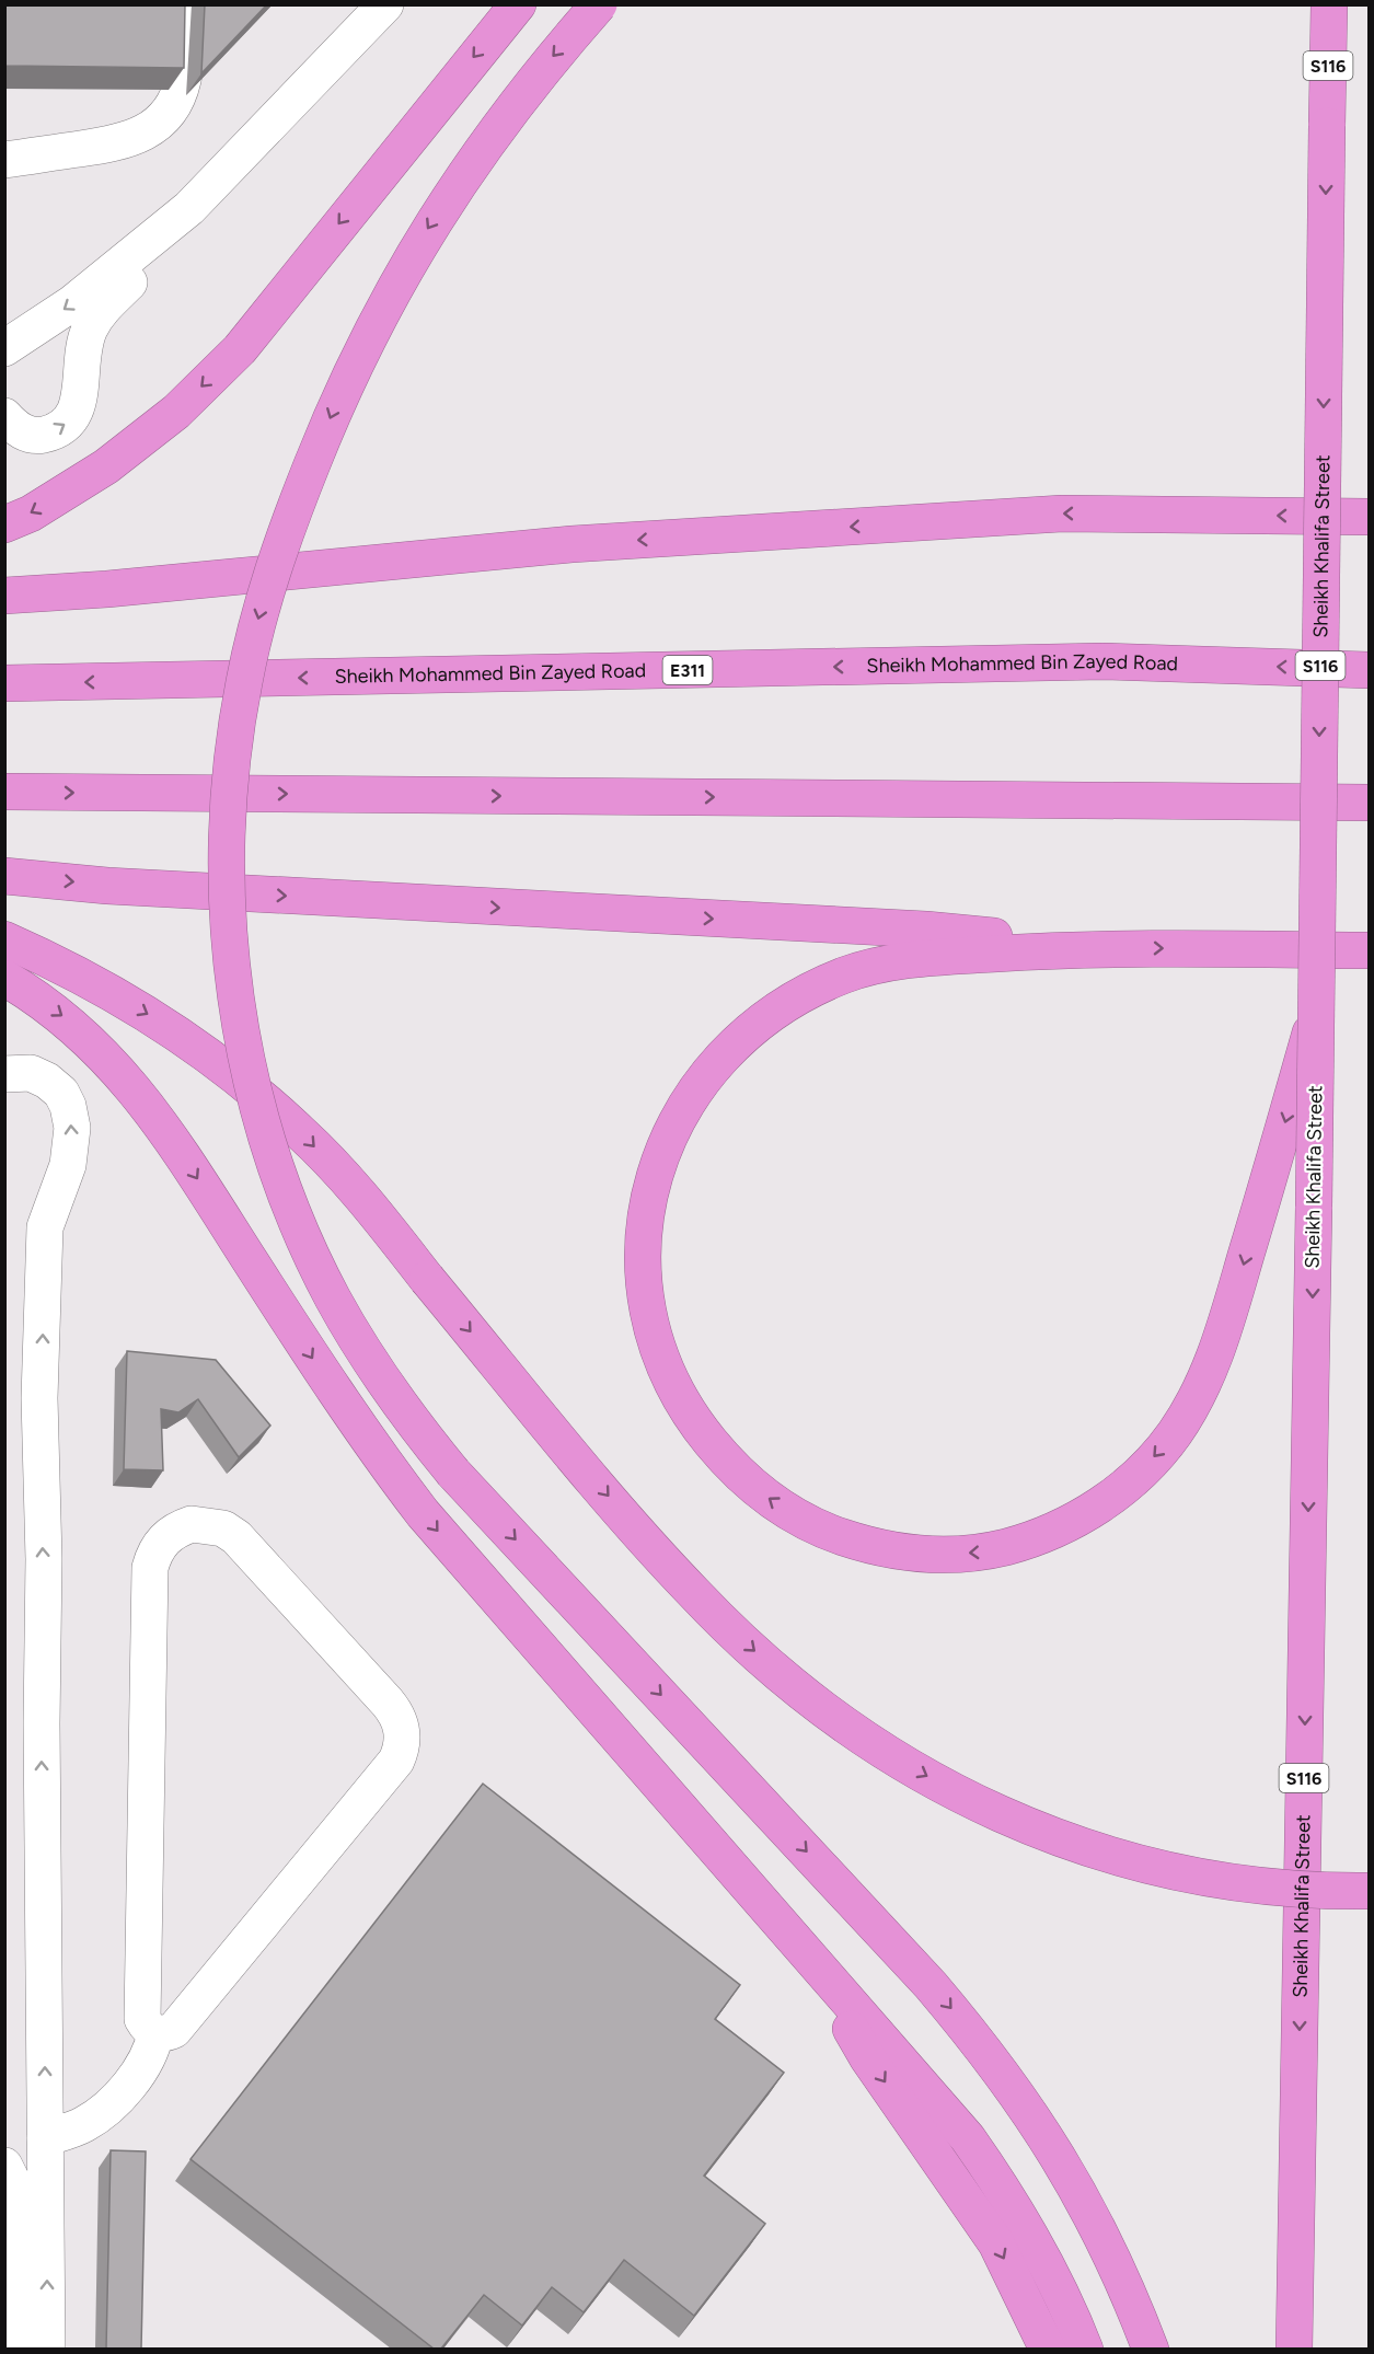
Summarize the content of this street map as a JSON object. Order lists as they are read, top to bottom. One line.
{"streets":{"highway":["S116","Sheikh Khalifa Street","Sheikh Mohammed Bin Zayed Road","E311"]},"one_way":["Sheikh Khalifa Street"]}
